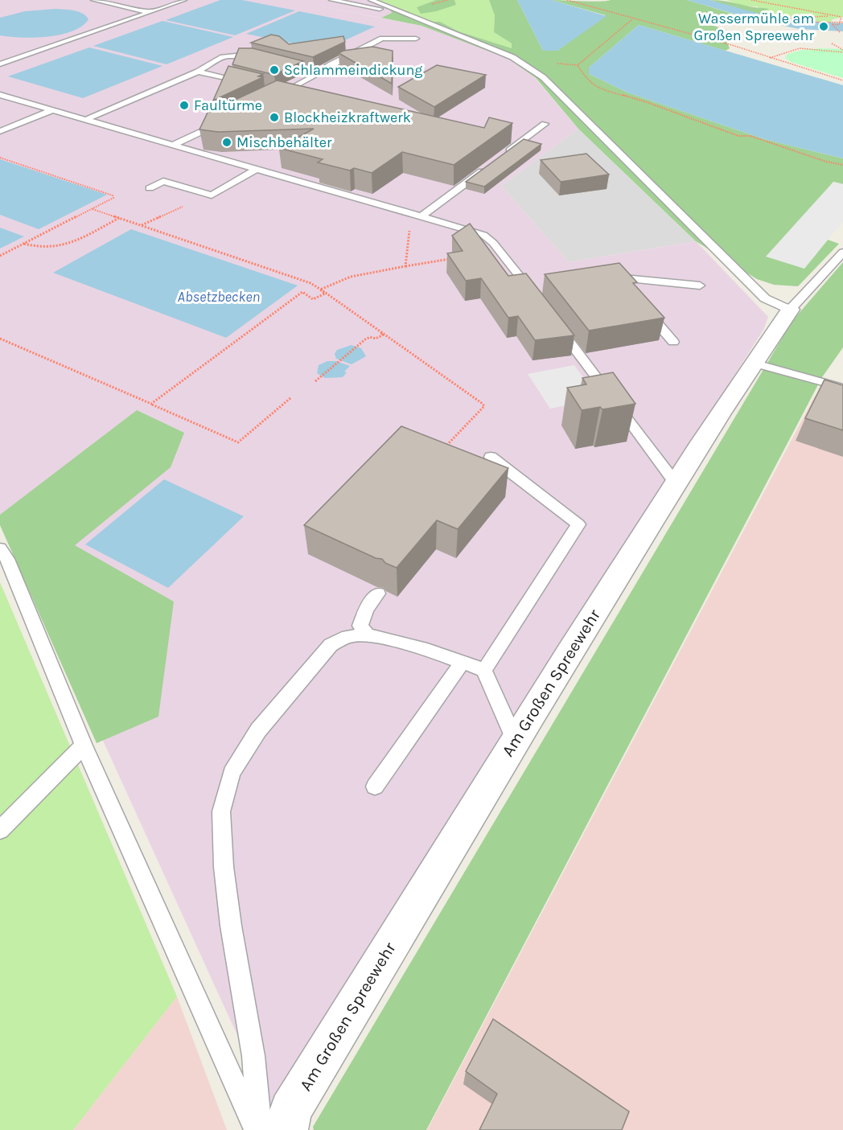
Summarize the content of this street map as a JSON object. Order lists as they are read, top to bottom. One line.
{"streets":{"street":["Am Großen Spreewehr"]},"water":["Absetzbecken"],"places":["Wassermühle am Großen Spreewehr","Schlammeindickung","Faultürme","Blockheizkraftwerk","Mischbehälter"]}
